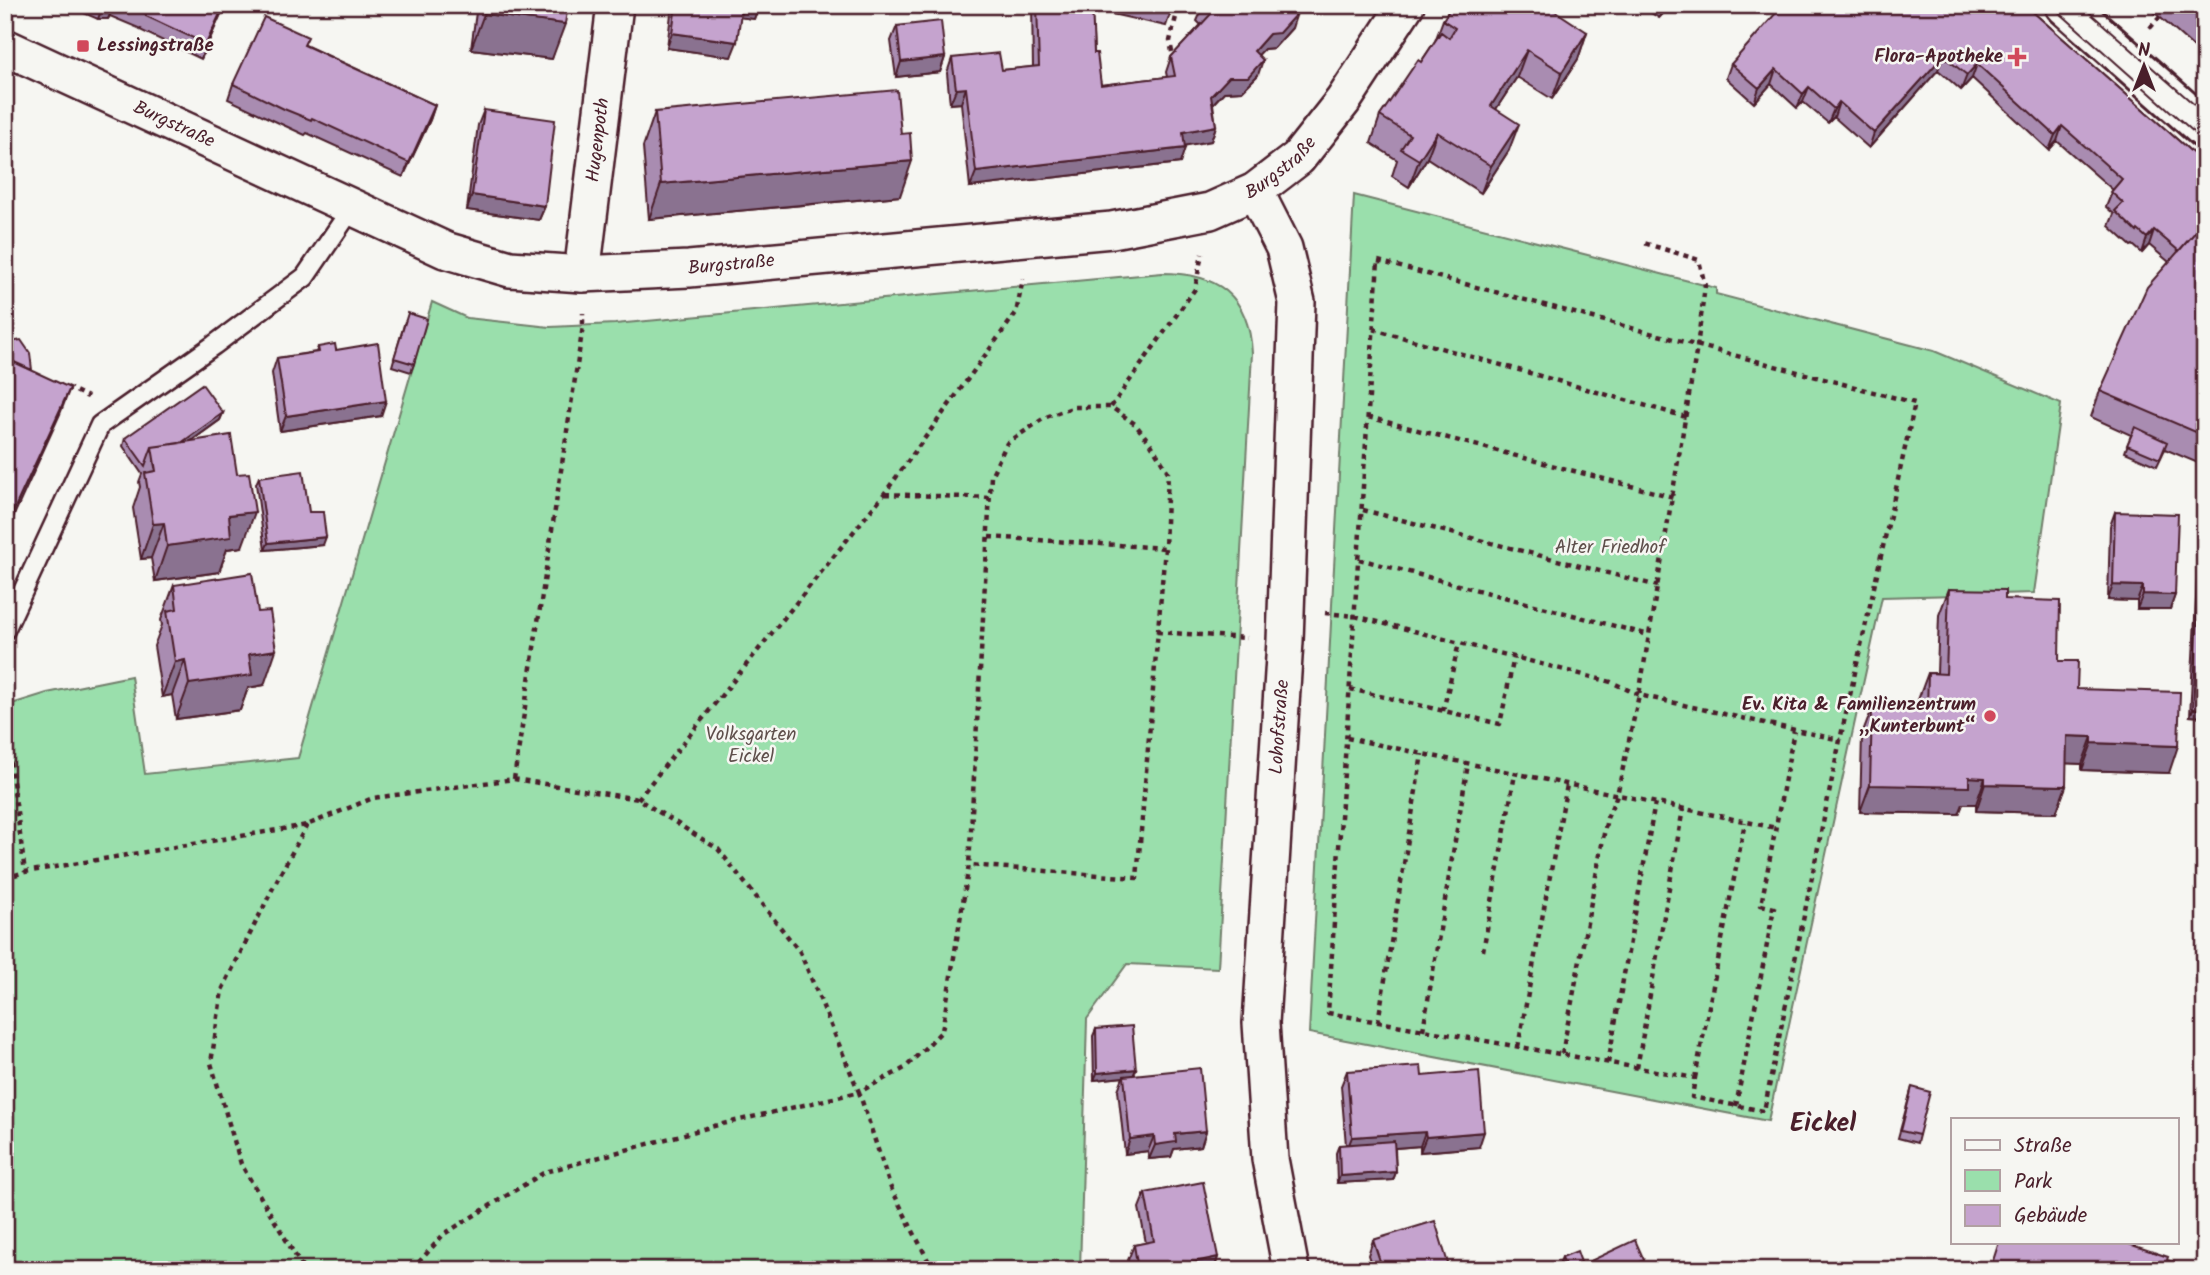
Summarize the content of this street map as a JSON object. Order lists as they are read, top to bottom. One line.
{"streets":{"street":["Burgstraße","Hugenpoth","Lohofstraße"]},"crossings":[["Burgstraße","Hugenpoth"],["Burgstraße","Lohofstraße"]],"districts":["Eickel"],"parks":["Alter Friedhof","Volksgarten Eickel"],"places":{"transit":["Lessingstraße"],"health":["Flora-Apotheke"],"other":["Ev. Kita & Familienzentrum „Kunterbunt“"]},"legend":["Straße","Park","Gebäude"],"north":"top"}
